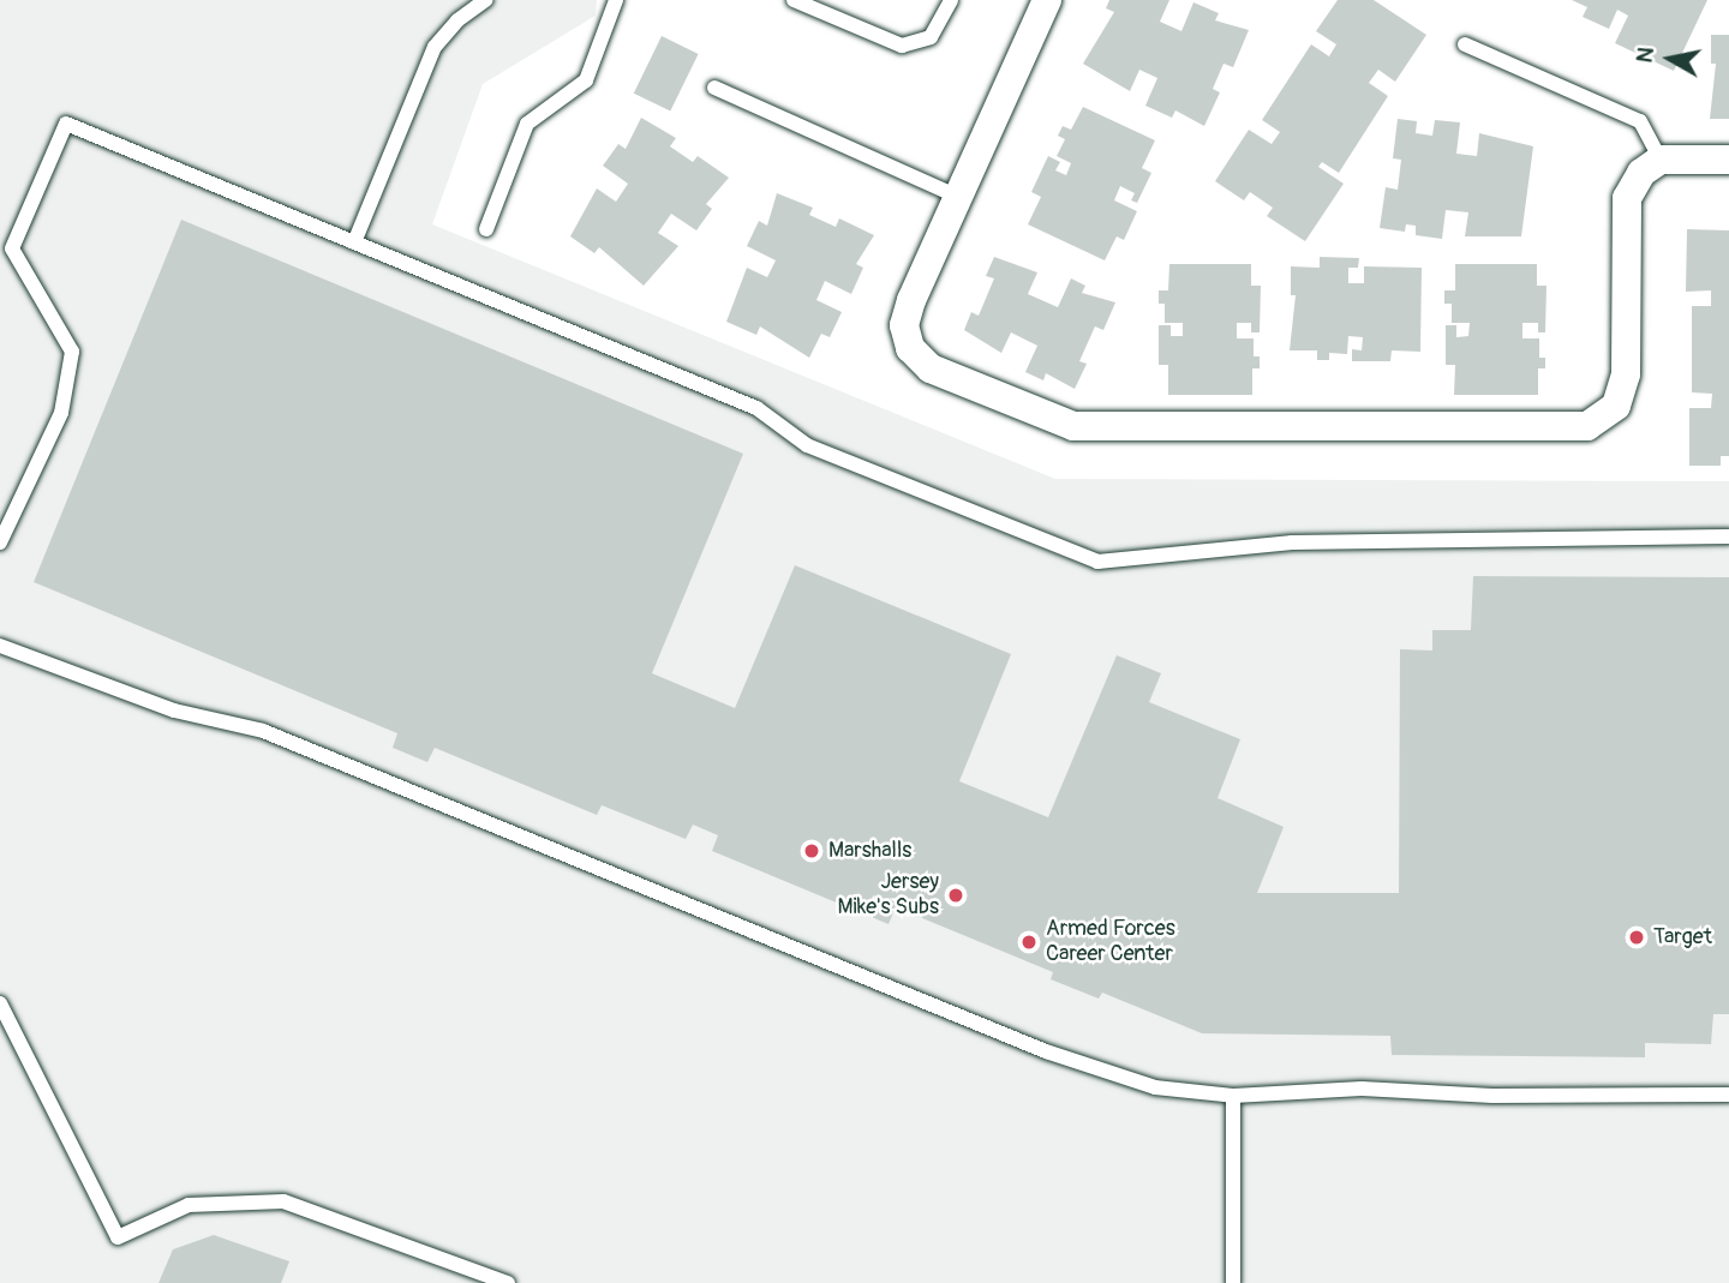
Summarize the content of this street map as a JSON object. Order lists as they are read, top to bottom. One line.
{"places":["Marshalls","Jersey Mike's Subs","Target","Armed Forces Career Center"],"north":"left"}
